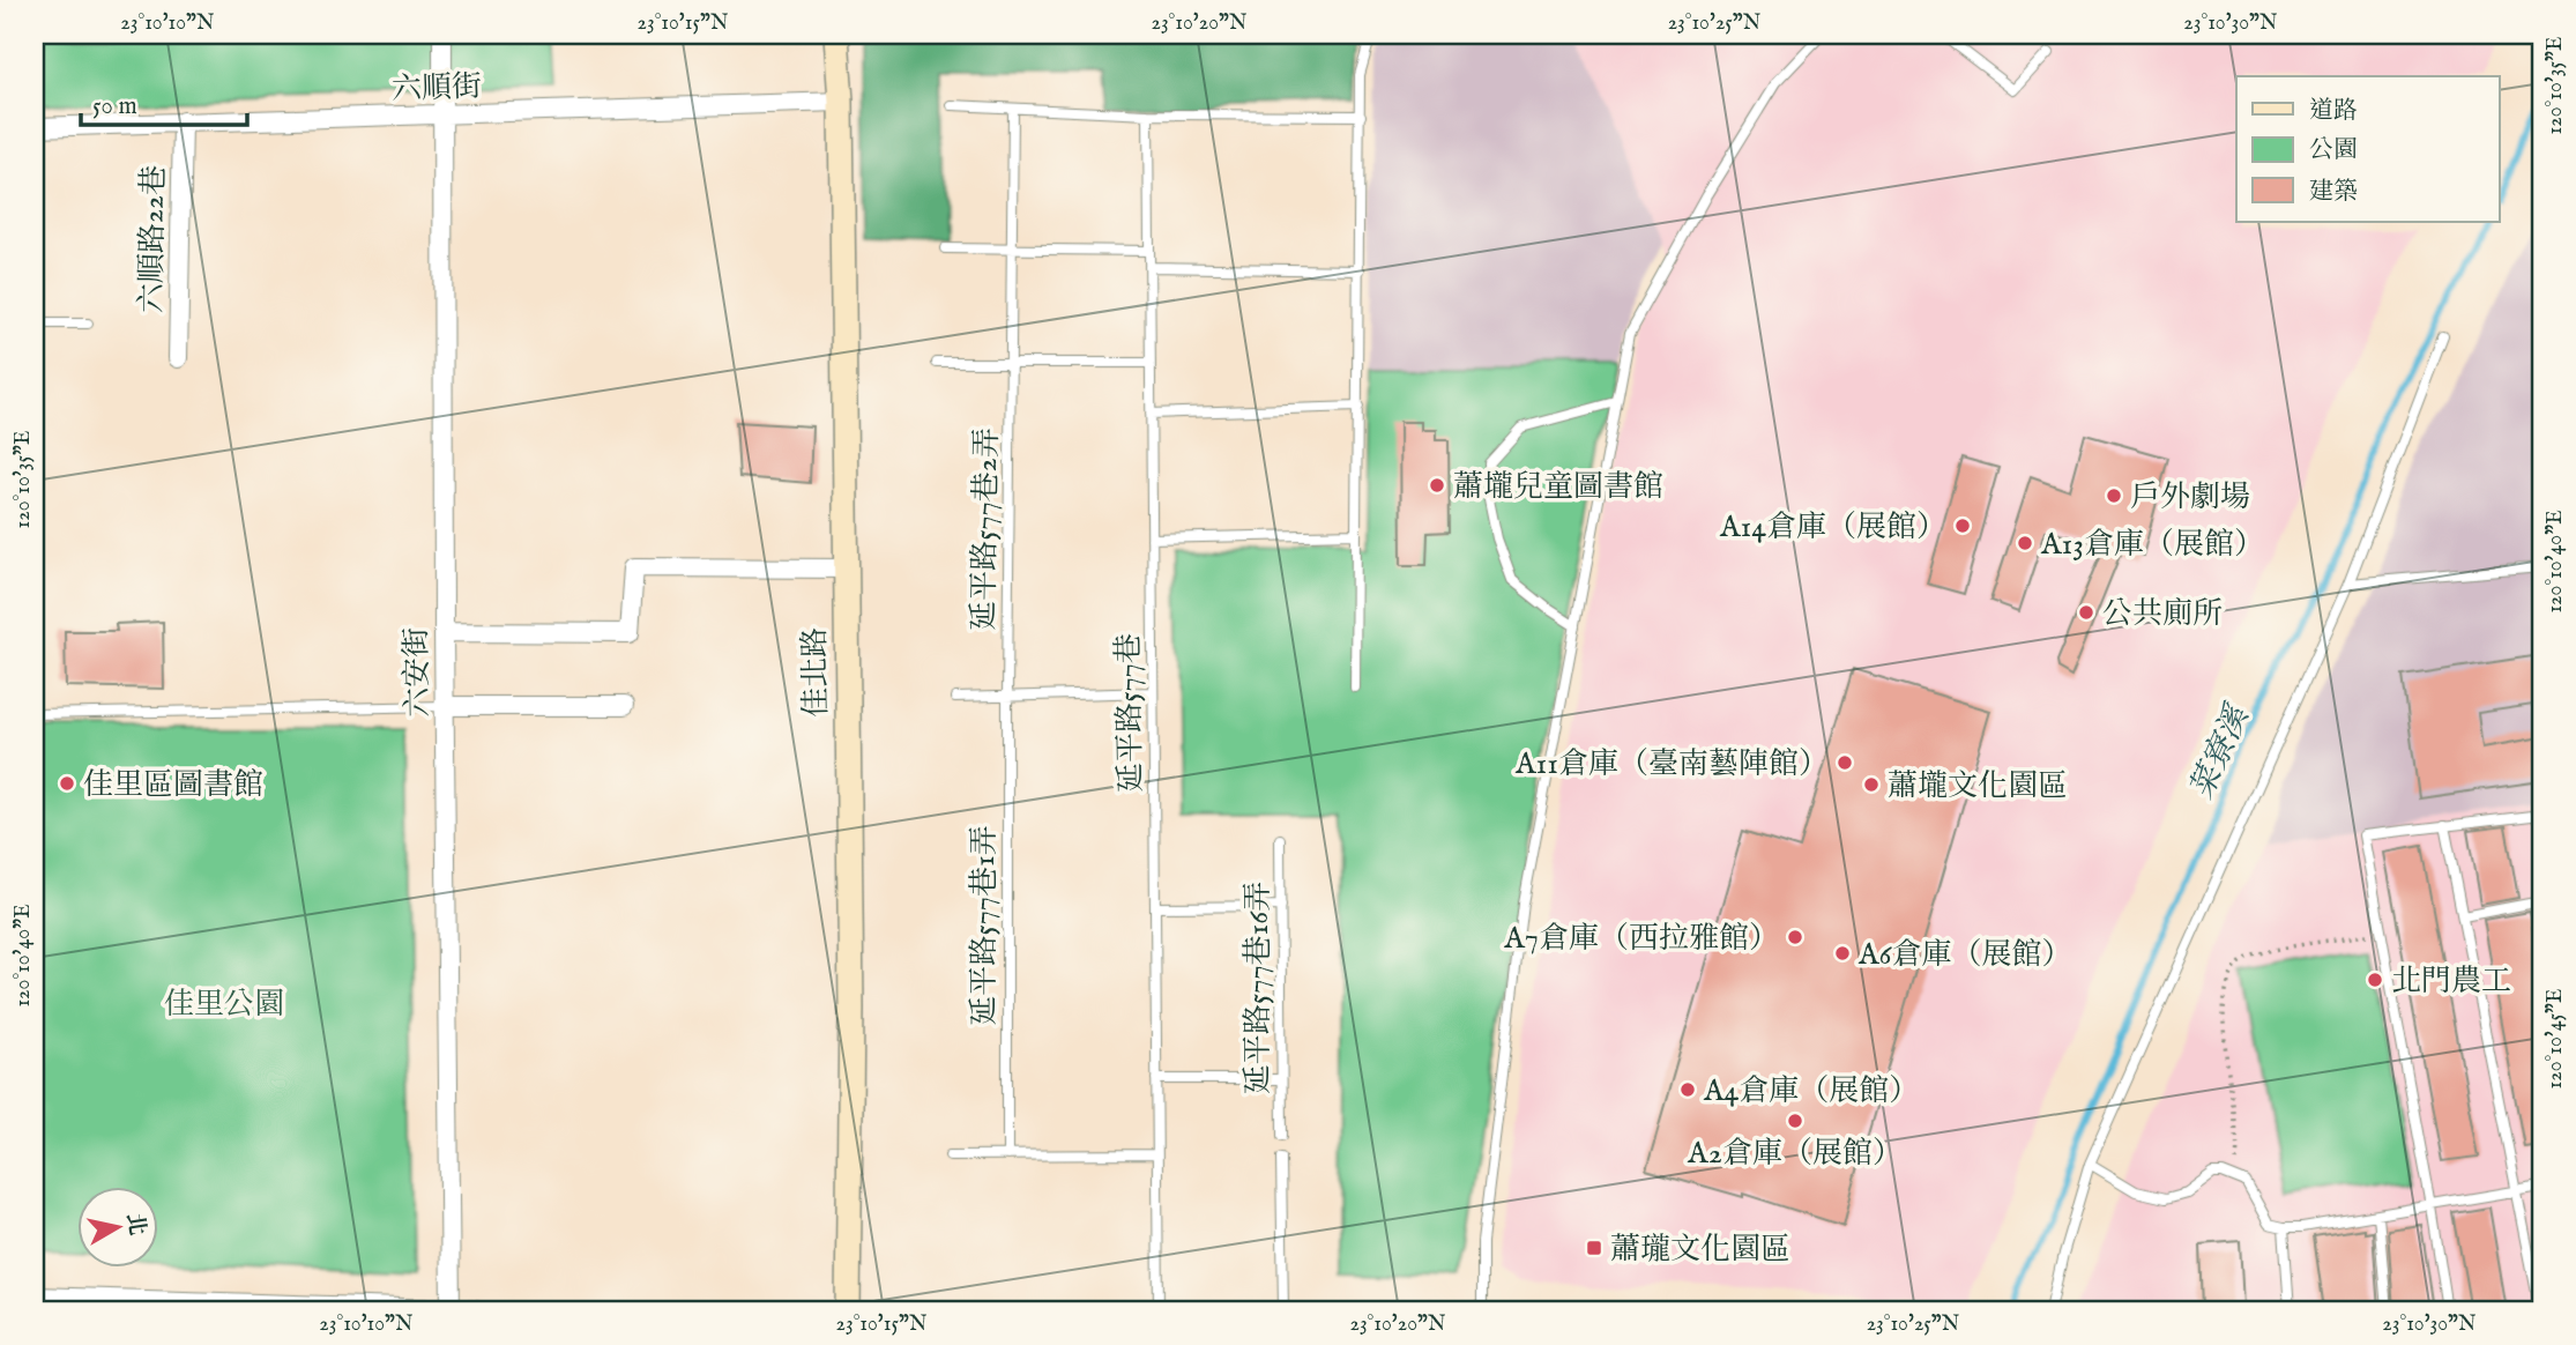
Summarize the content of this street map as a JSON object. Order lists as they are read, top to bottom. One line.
{"streets":{"street":["六順街","六順路22巷","六安街","佳北路"],"lane":["延平路577巷2弄","延平路577巷","延平路577巷1弄","延平路577巷16弄"]},"crossings":[["六順街","六順路22巷"],["六順街","六安街"],["六順街","佳北路"],["延平路577巷2弄","延平路577巷1弄"]],"water":["菜寮溪"],"parks":["佳里公園"],"places":{"other":["蕭壠兒童圖書館","戶外劇場","A14倉庫（展館）","A13倉庫（展館）","公共廁所","A11倉庫（臺南藝陣館）","佳里區圖書館","蕭壠文化園區","A7倉庫（西拉雅館）","A6倉庫（展館）","北門農工","A4倉庫（展館）","A2倉庫（展館）"],"transit":["蕭瓏文化園區"]},"legend":["道路","公園","建築"],"scale_bar":"50 m","north":"right","coordinates":["23°10'10\"N","23°10'15\"N","23°10'20\"N","23°10'25\"N","23°10'30\"N","120°10'35\"E","120°10'40\"E","120°10'45\"E"]}
